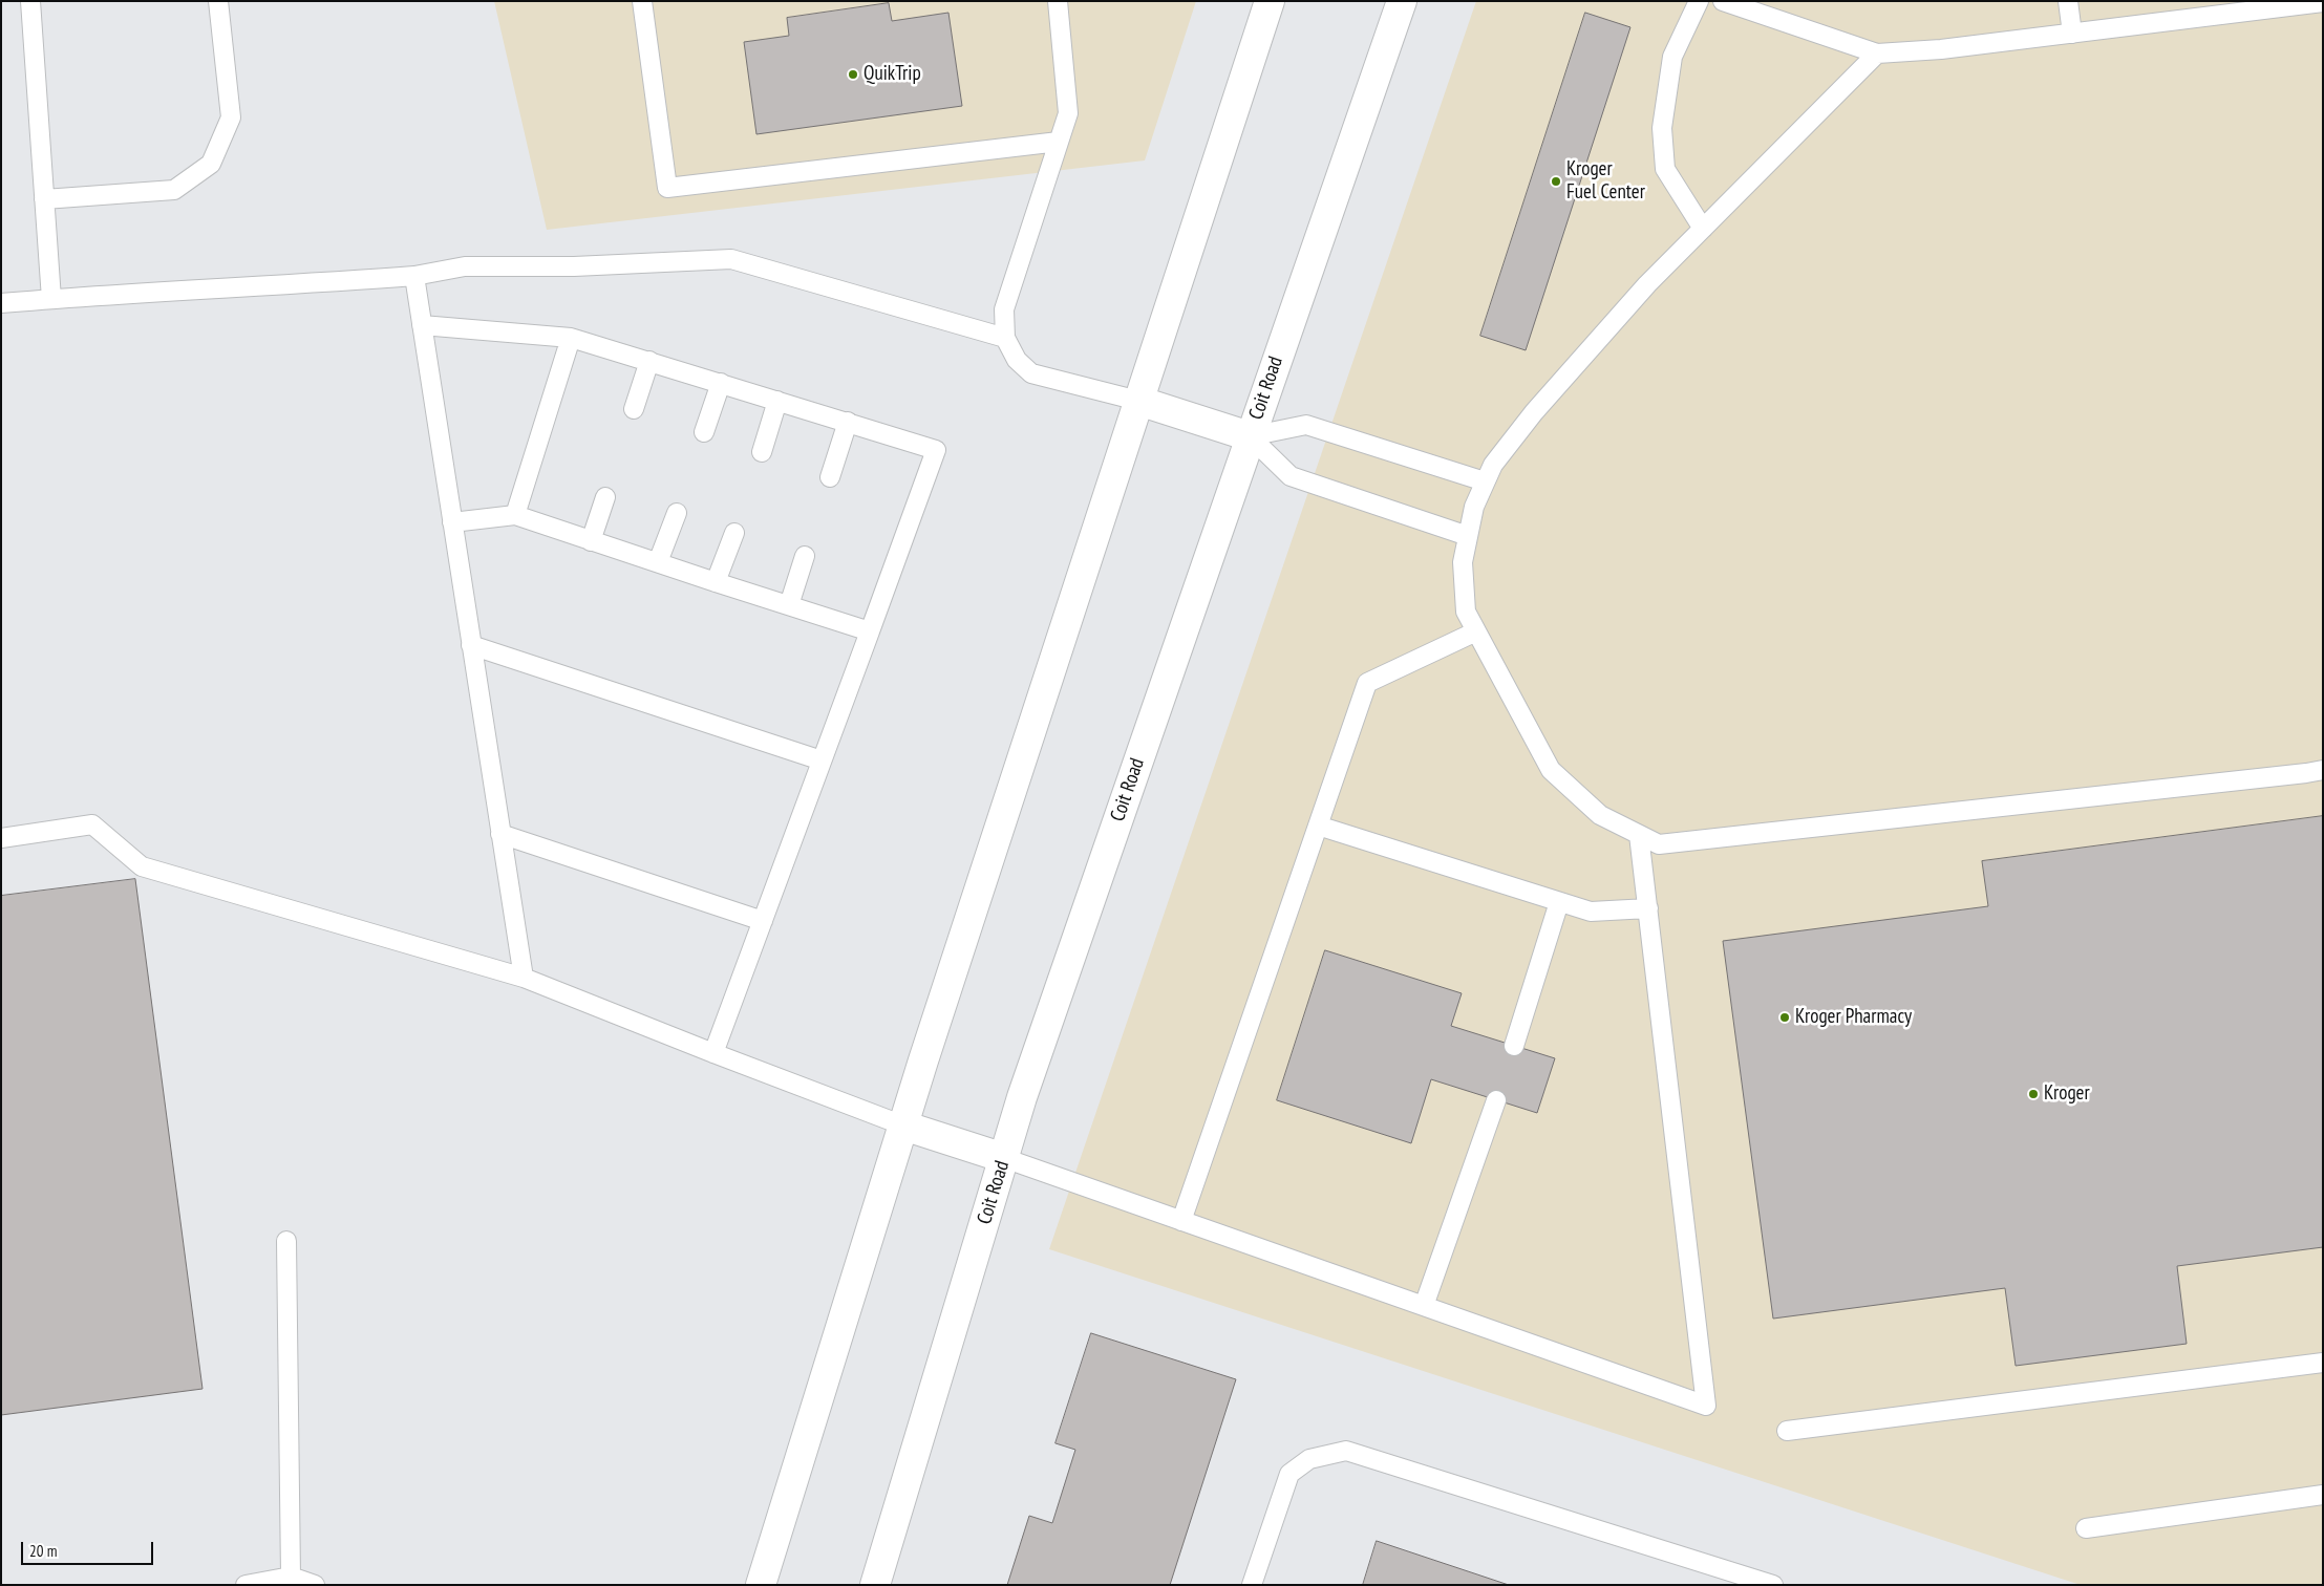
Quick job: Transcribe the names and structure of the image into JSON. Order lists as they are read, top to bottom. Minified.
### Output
{"streets":{"main road":["Coit Road"]},"places":["QuikTrip","Kroger Fuel Center","Kroger Pharmacy","Kroger"],"scale_bar":"20 m"}
